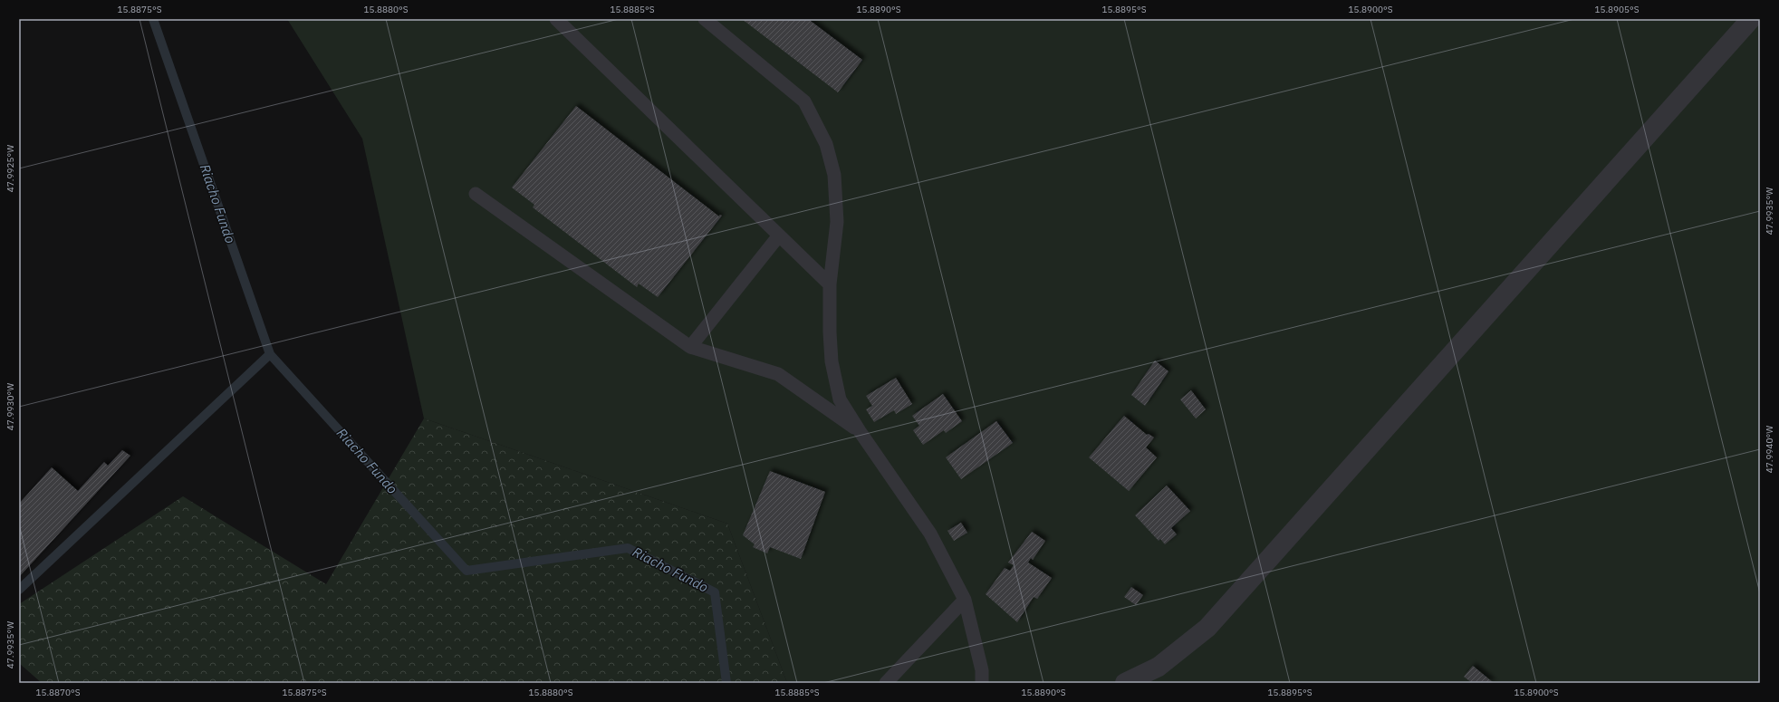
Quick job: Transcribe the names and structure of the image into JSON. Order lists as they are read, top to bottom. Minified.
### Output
{"water":["Riacho Fundo"],"coordinates":["15.8875°S","15.8880°S","15.8885°S","15.8890°S","15.8895°S","15.8900°S","15.8905°S","47.9925°W","47.9935°W","47.9930°W","47.9940°W","15.8870°S"]}
